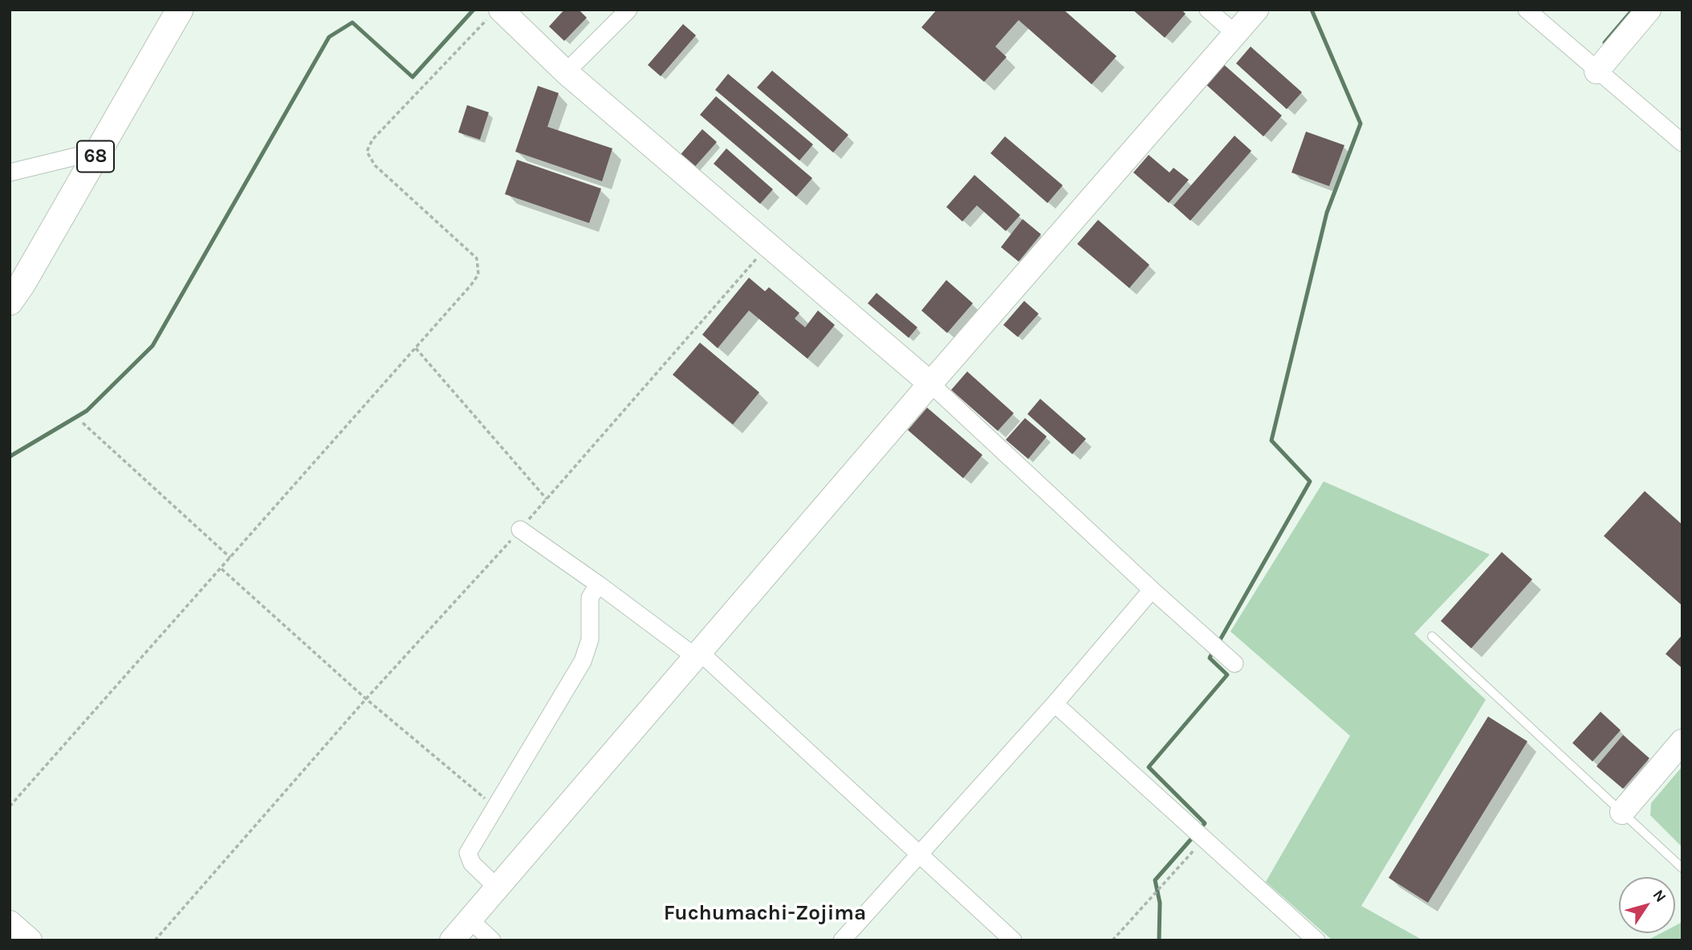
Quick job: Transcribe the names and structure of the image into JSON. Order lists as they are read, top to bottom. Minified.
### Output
{"streets":{"main road":["68"]},"districts":["Fuchumachi-Zojima"],"north":"top right"}
